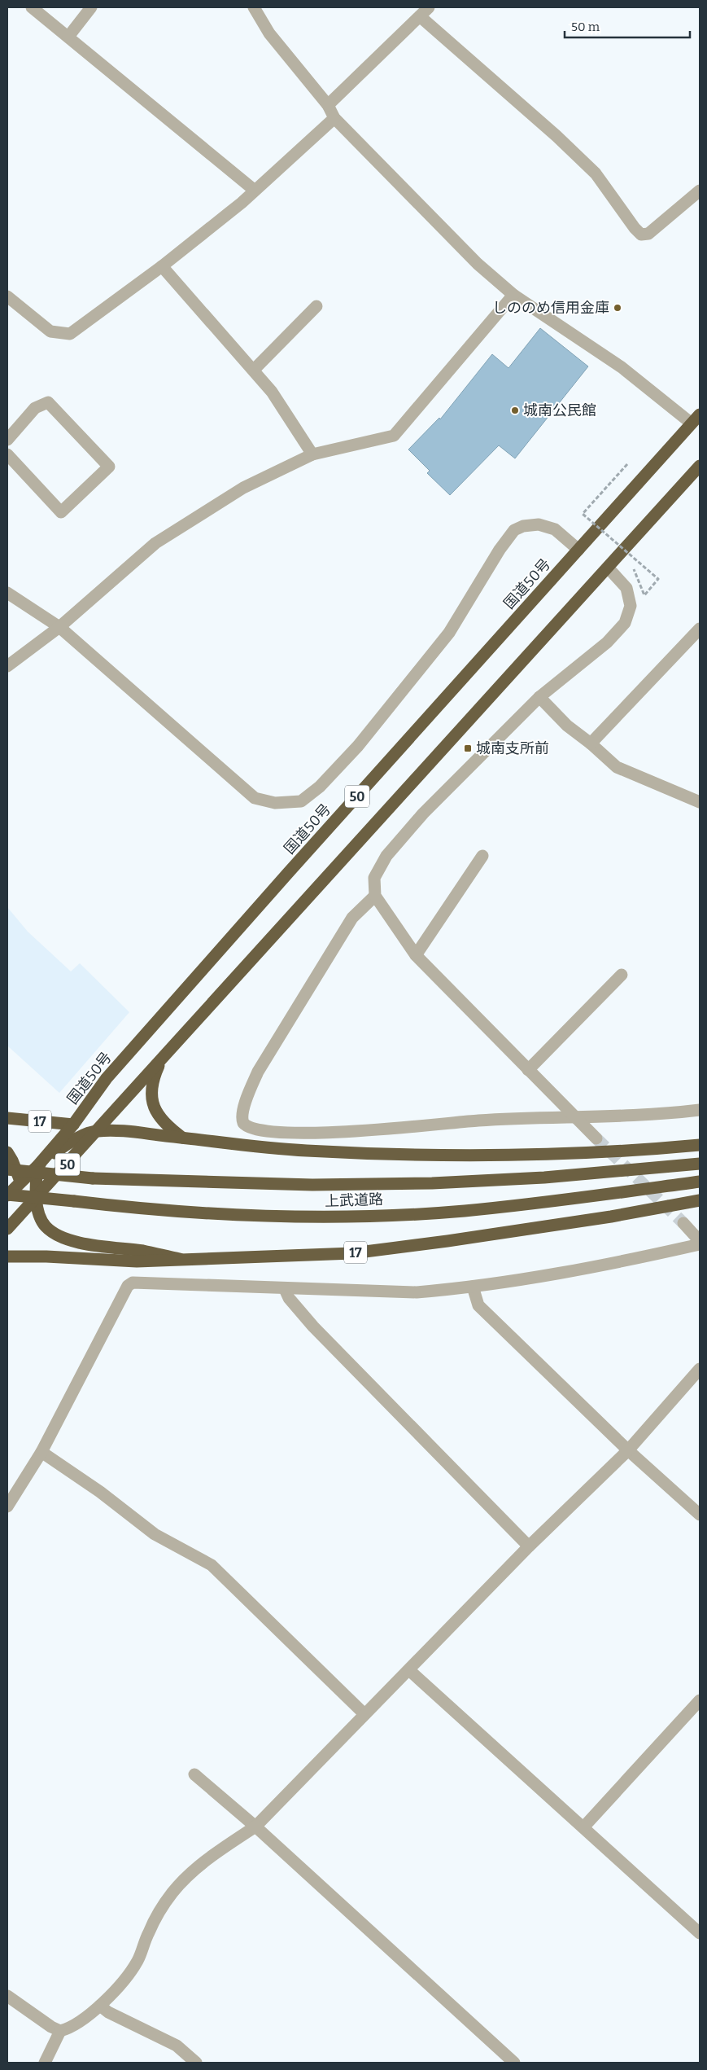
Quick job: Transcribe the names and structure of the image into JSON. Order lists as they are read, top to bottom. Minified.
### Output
{"streets":{"highway":["国道50号","50","17","上武道路"]},"crossings":[["国道50号","17"],["国道50号","上武道路"],["50","17"]],"places":{"other":["しののめ信用金庫","城南公民館"],"transit":["城南支所前"]},"scale_bar":"50 m"}
